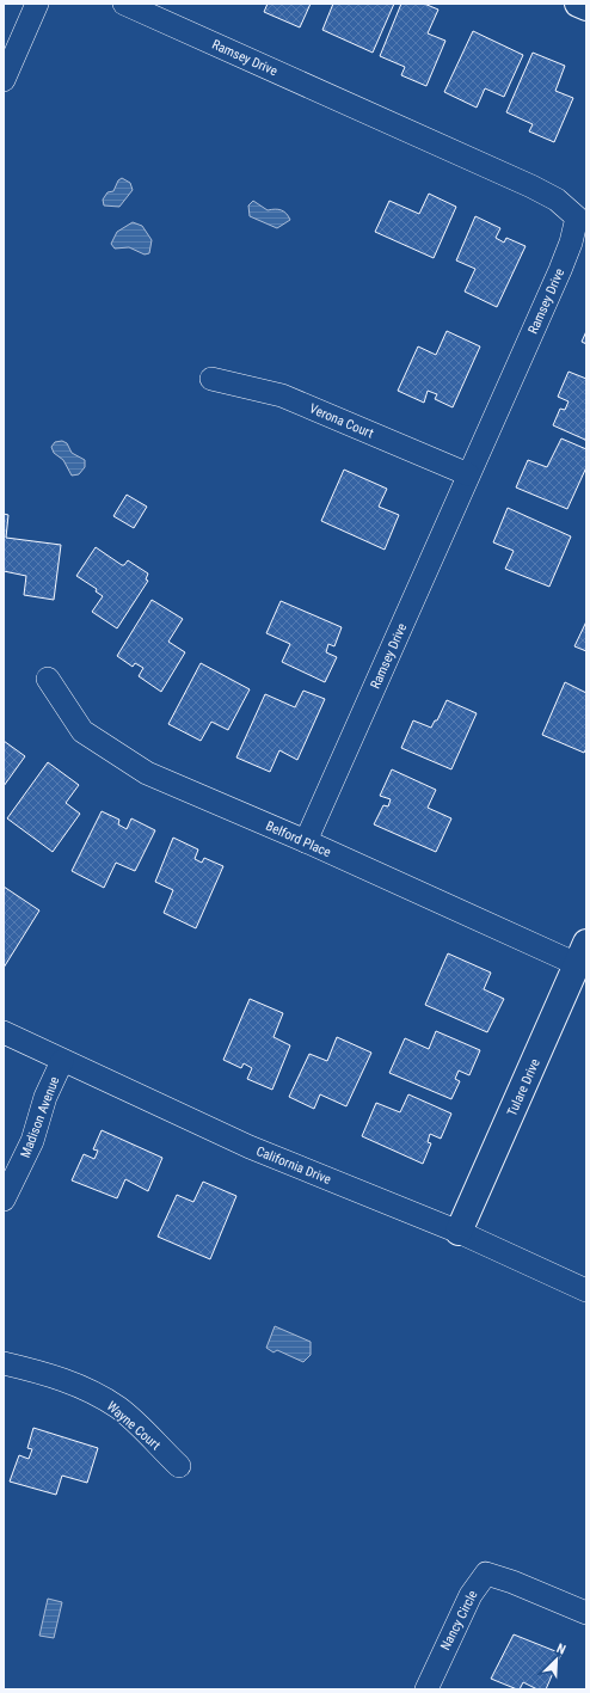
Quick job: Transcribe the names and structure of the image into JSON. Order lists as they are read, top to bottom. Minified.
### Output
{"streets":{"street":["Ramsey Drive","Verona Court","Belford Place","Tulare Drive","Madison Avenue","California Drive","Wayne Court","Nancy Circle"]},"crossings":[["Ramsey Drive","Verona Court"],["Ramsey Drive","Belford Place"],["Belford Place","Tulare Drive"],["Tulare Drive","California Drive"],["Madison Avenue","California Drive"]],"north":"top right"}
